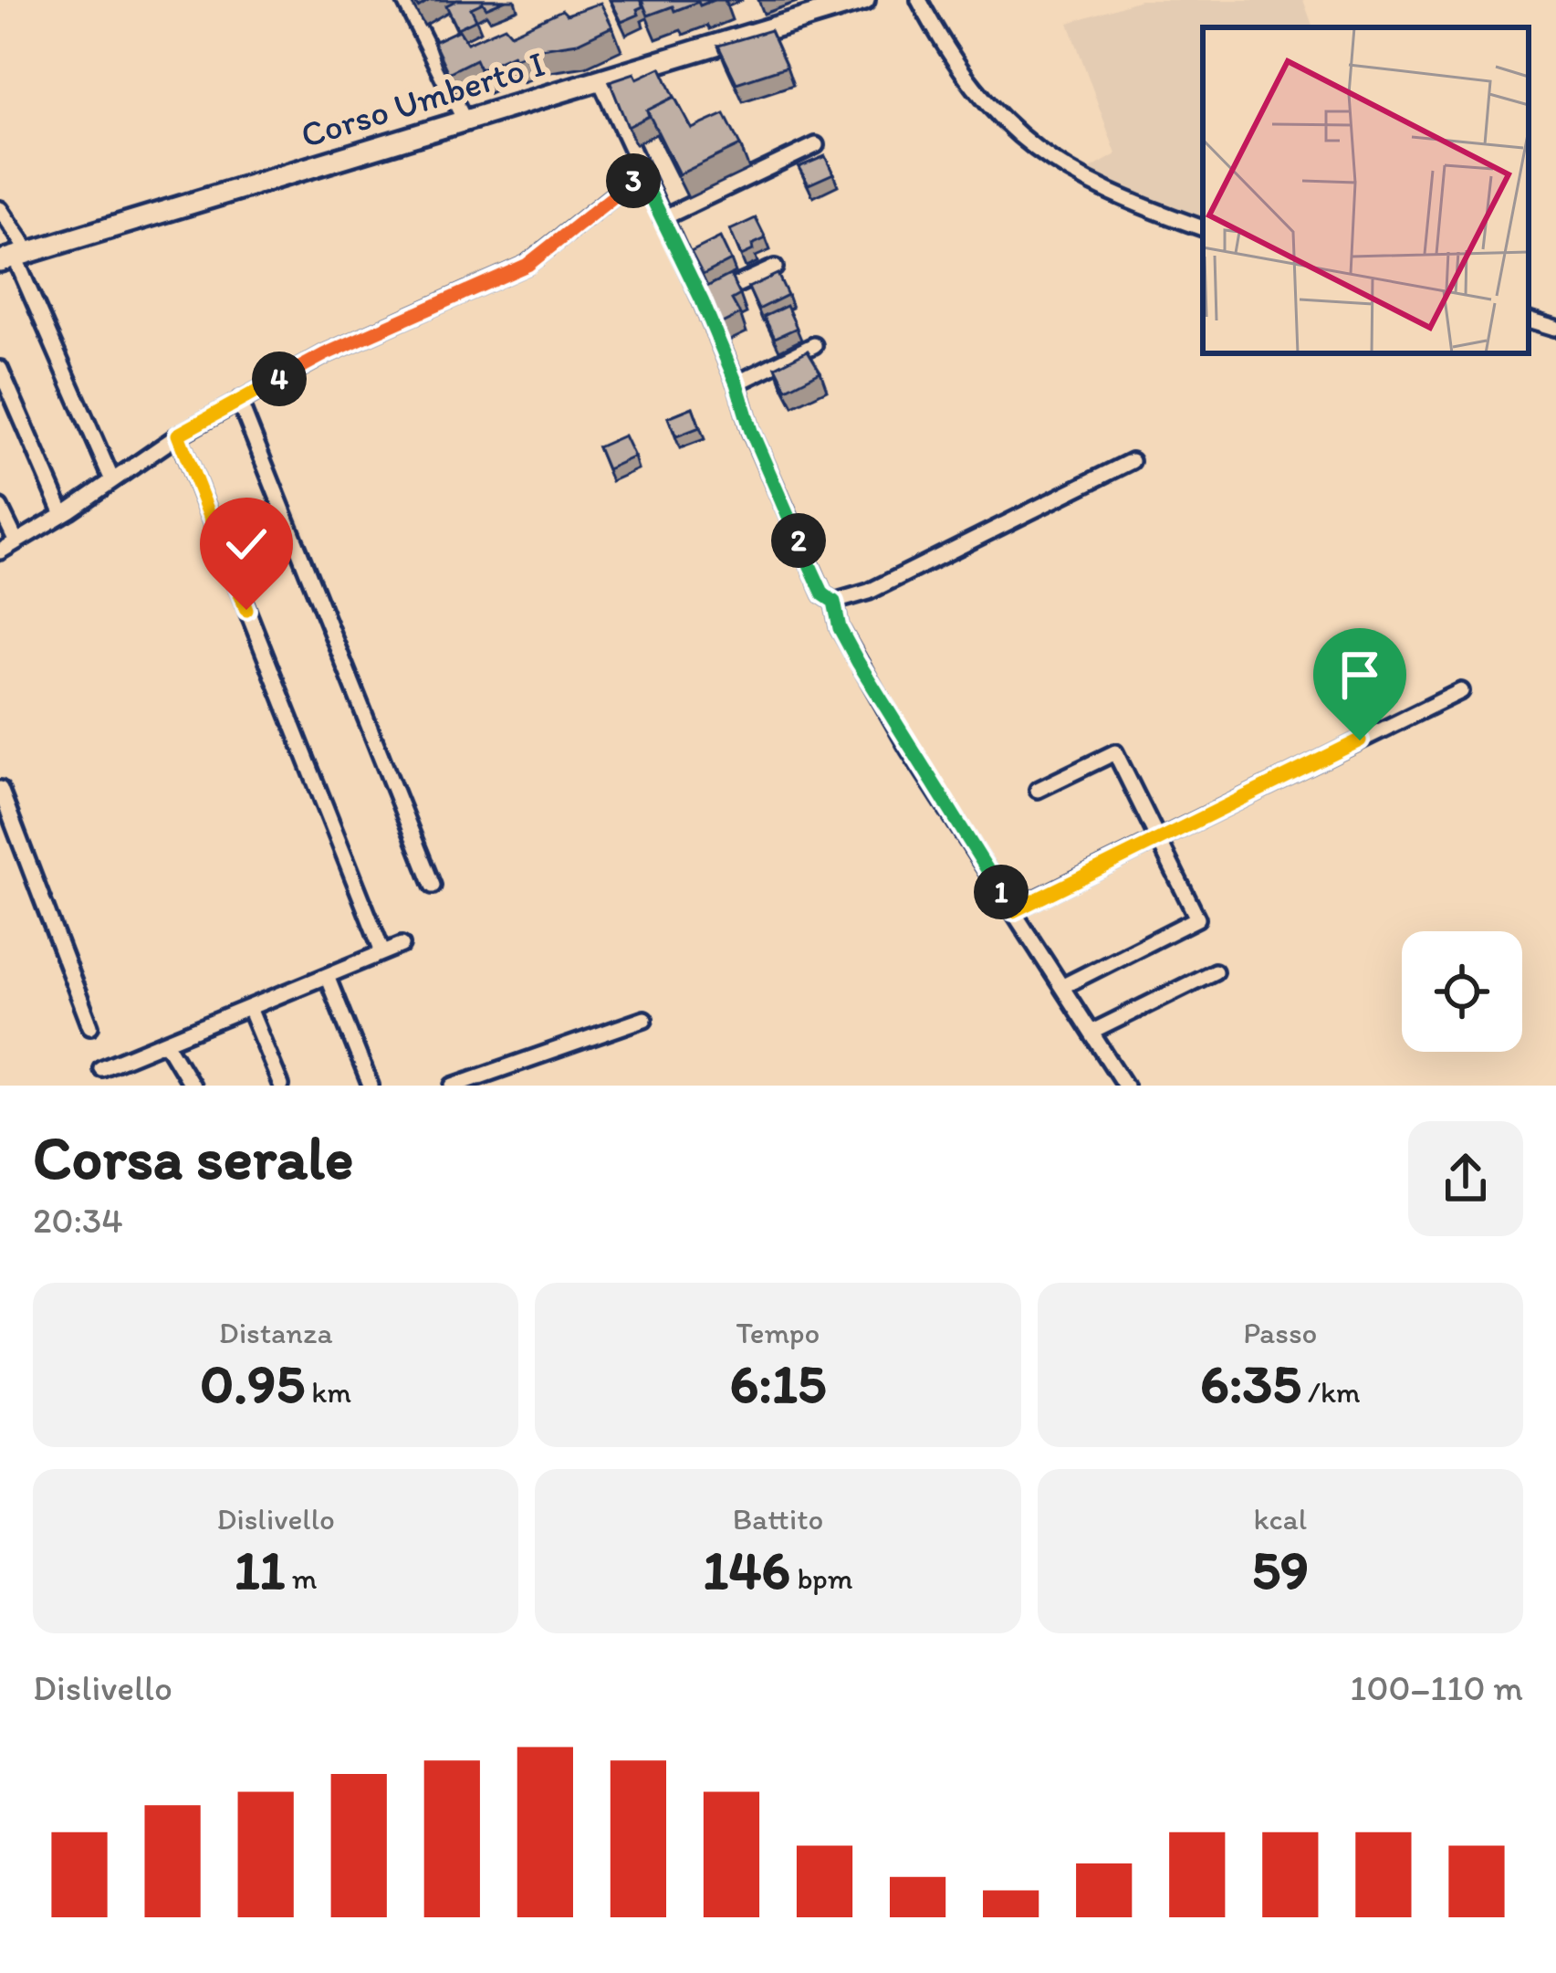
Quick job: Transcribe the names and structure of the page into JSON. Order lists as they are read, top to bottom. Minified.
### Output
{"streets":{"main road":["Corso Umberto I"]},"page":{"pins":["3","4","2","1"],"heading":["Corsa serale","20:34"],"stats":[["Distanza","0.95 km"],["Tempo","6:15"],["Passo","6:35 /km"],["Dislivello","11 m"],["Battito","146 bpm"],["kcal","59"]],"chart":["Dislivello","100–110 m"]}}
